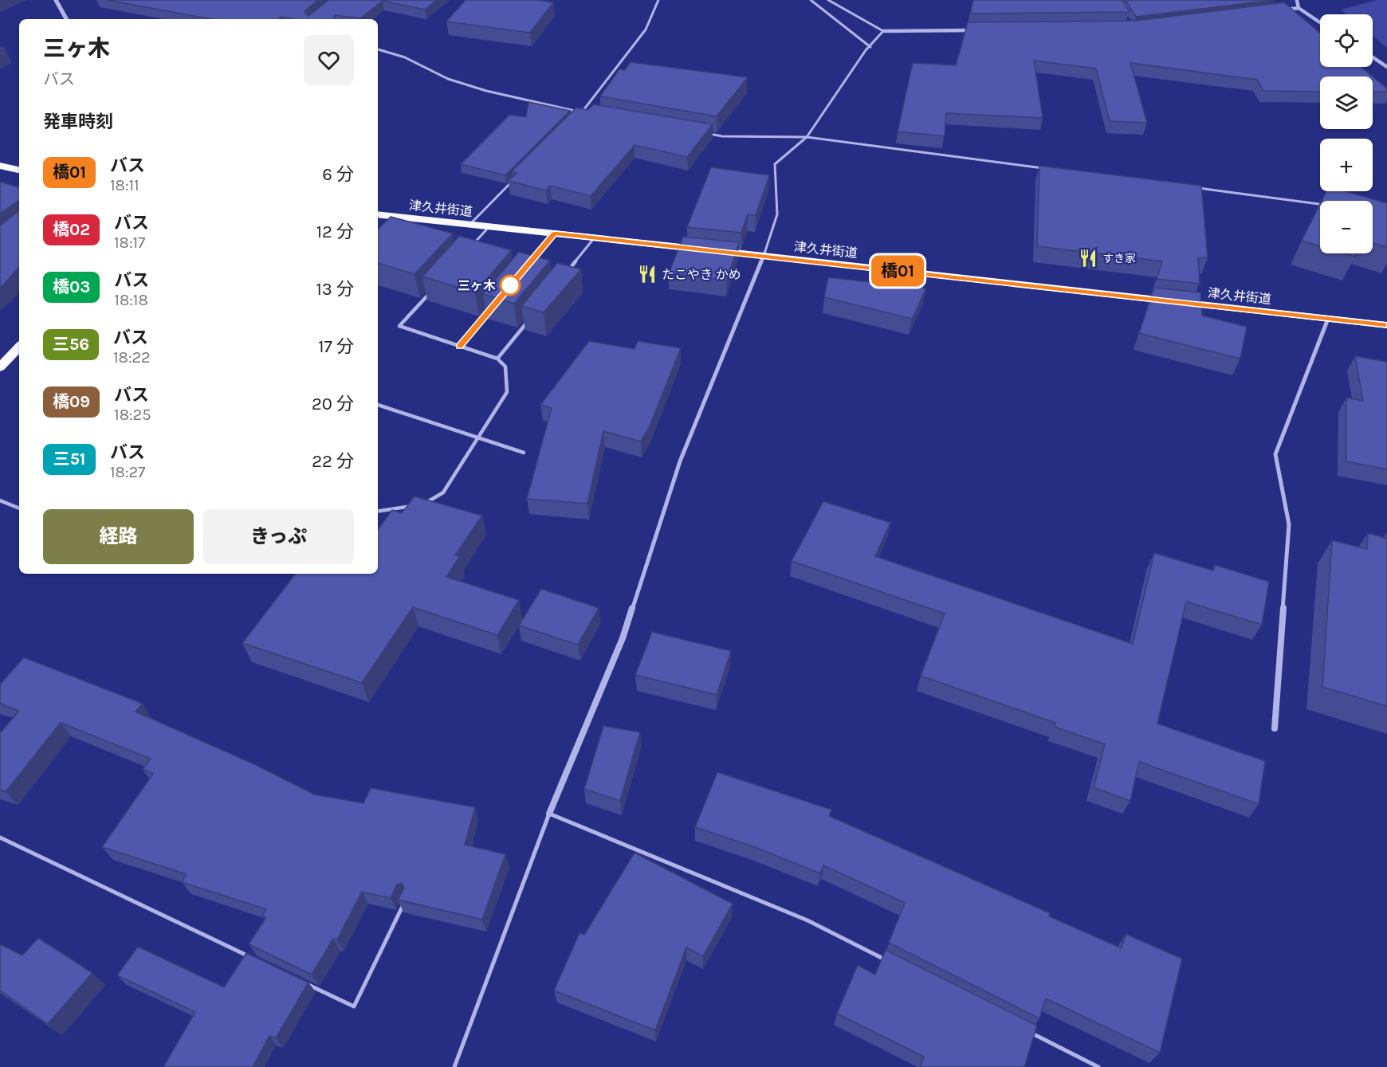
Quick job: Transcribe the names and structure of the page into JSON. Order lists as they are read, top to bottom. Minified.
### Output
{"streets":{"highway":["津久井街道"]},"places":{"restaurant":["すき家","たこやき かめ"],"other":["三ヶ木"]},"lines":["bus line 橋01"],"page":{"on_map":"橋01","map_buttons":["+","−"],"heading":[["三ヶ木","バス"],"発車時刻"],"list":[{"mark":"橋01","name":"バス","note":"18:11","value":"6 分"},{"mark":"橋02","name":"バス","note":"18:17","value":"12 分"},{"mark":"橋03","name":"バス","note":"18:18","value":"13 分"},{"mark":"三56","name":"バス","note":"18:22","value":"17 分"},{"mark":"橋09","name":"バス","note":"18:25","value":"20 分"},{"mark":"三51","name":"バス","note":"18:27","value":"22 分"}],"buttons":["経路","きっぷ"]}}
